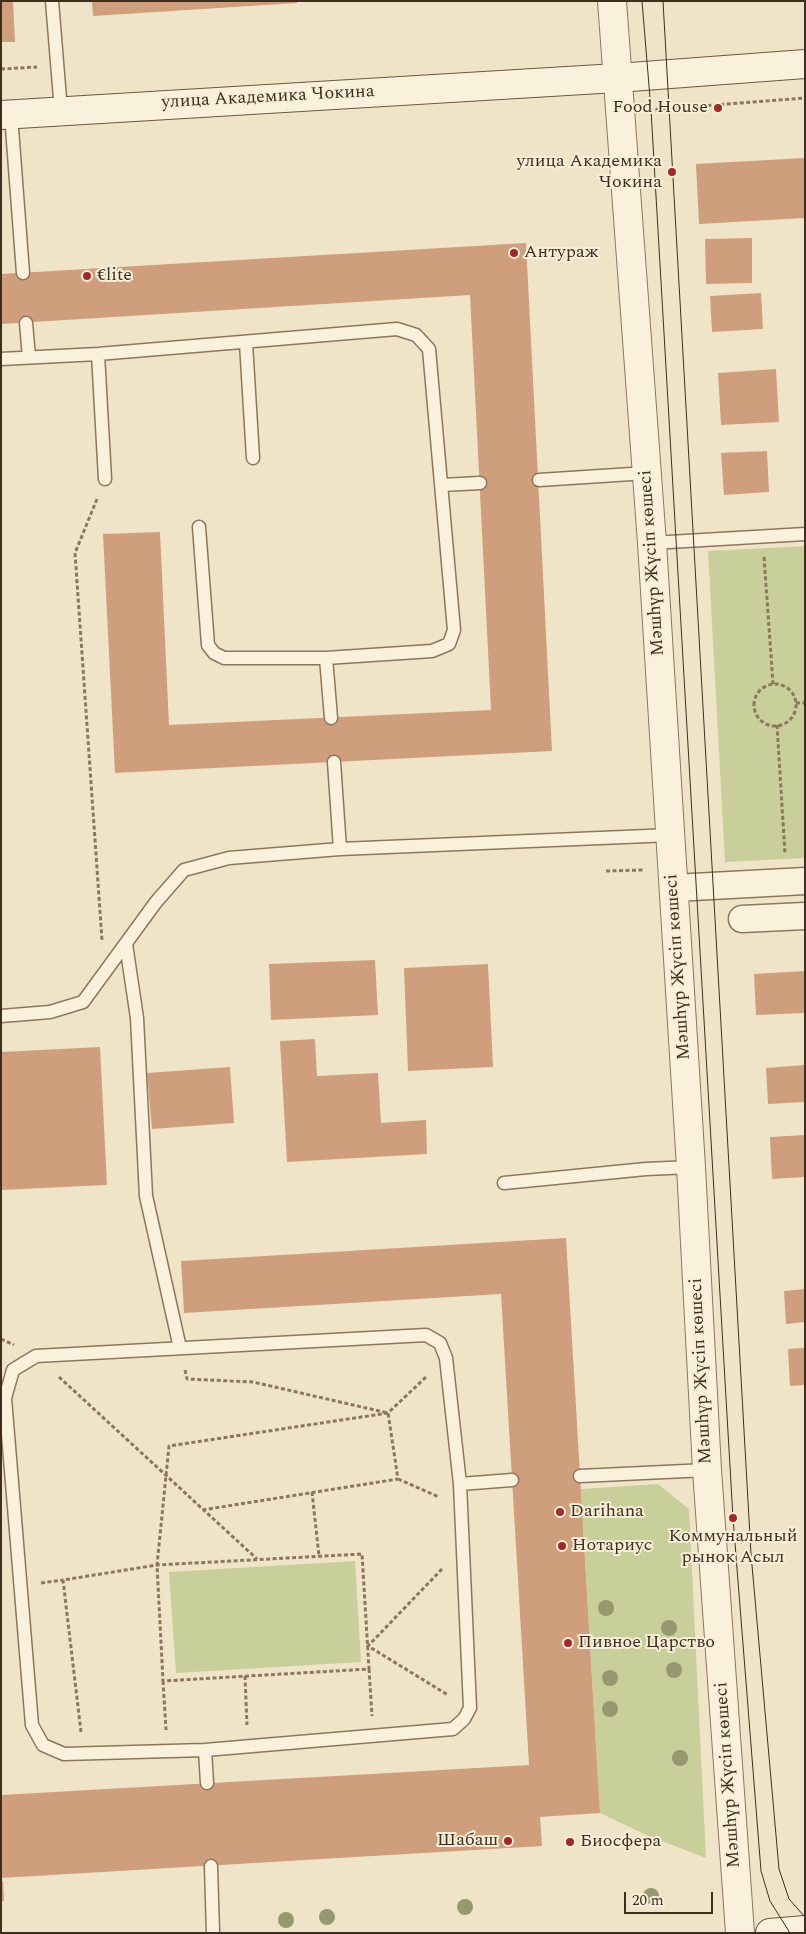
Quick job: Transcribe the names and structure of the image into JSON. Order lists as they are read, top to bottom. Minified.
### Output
{"streets":{"street":["улица Академика Чокина","Мәшһүр Жүсіп көшесі"]},"crossings":[["улица Академика Чокина","Мәшһүр Жүсіп көшесі"]],"places":["Food House","улица Академика Чокина","Антураж","€lite","Darihana","Коммунальный рынок Асыл","Нотариус","Пивное Царство","Шабаш","Биосфера"],"scale_bar":"20 m"}
